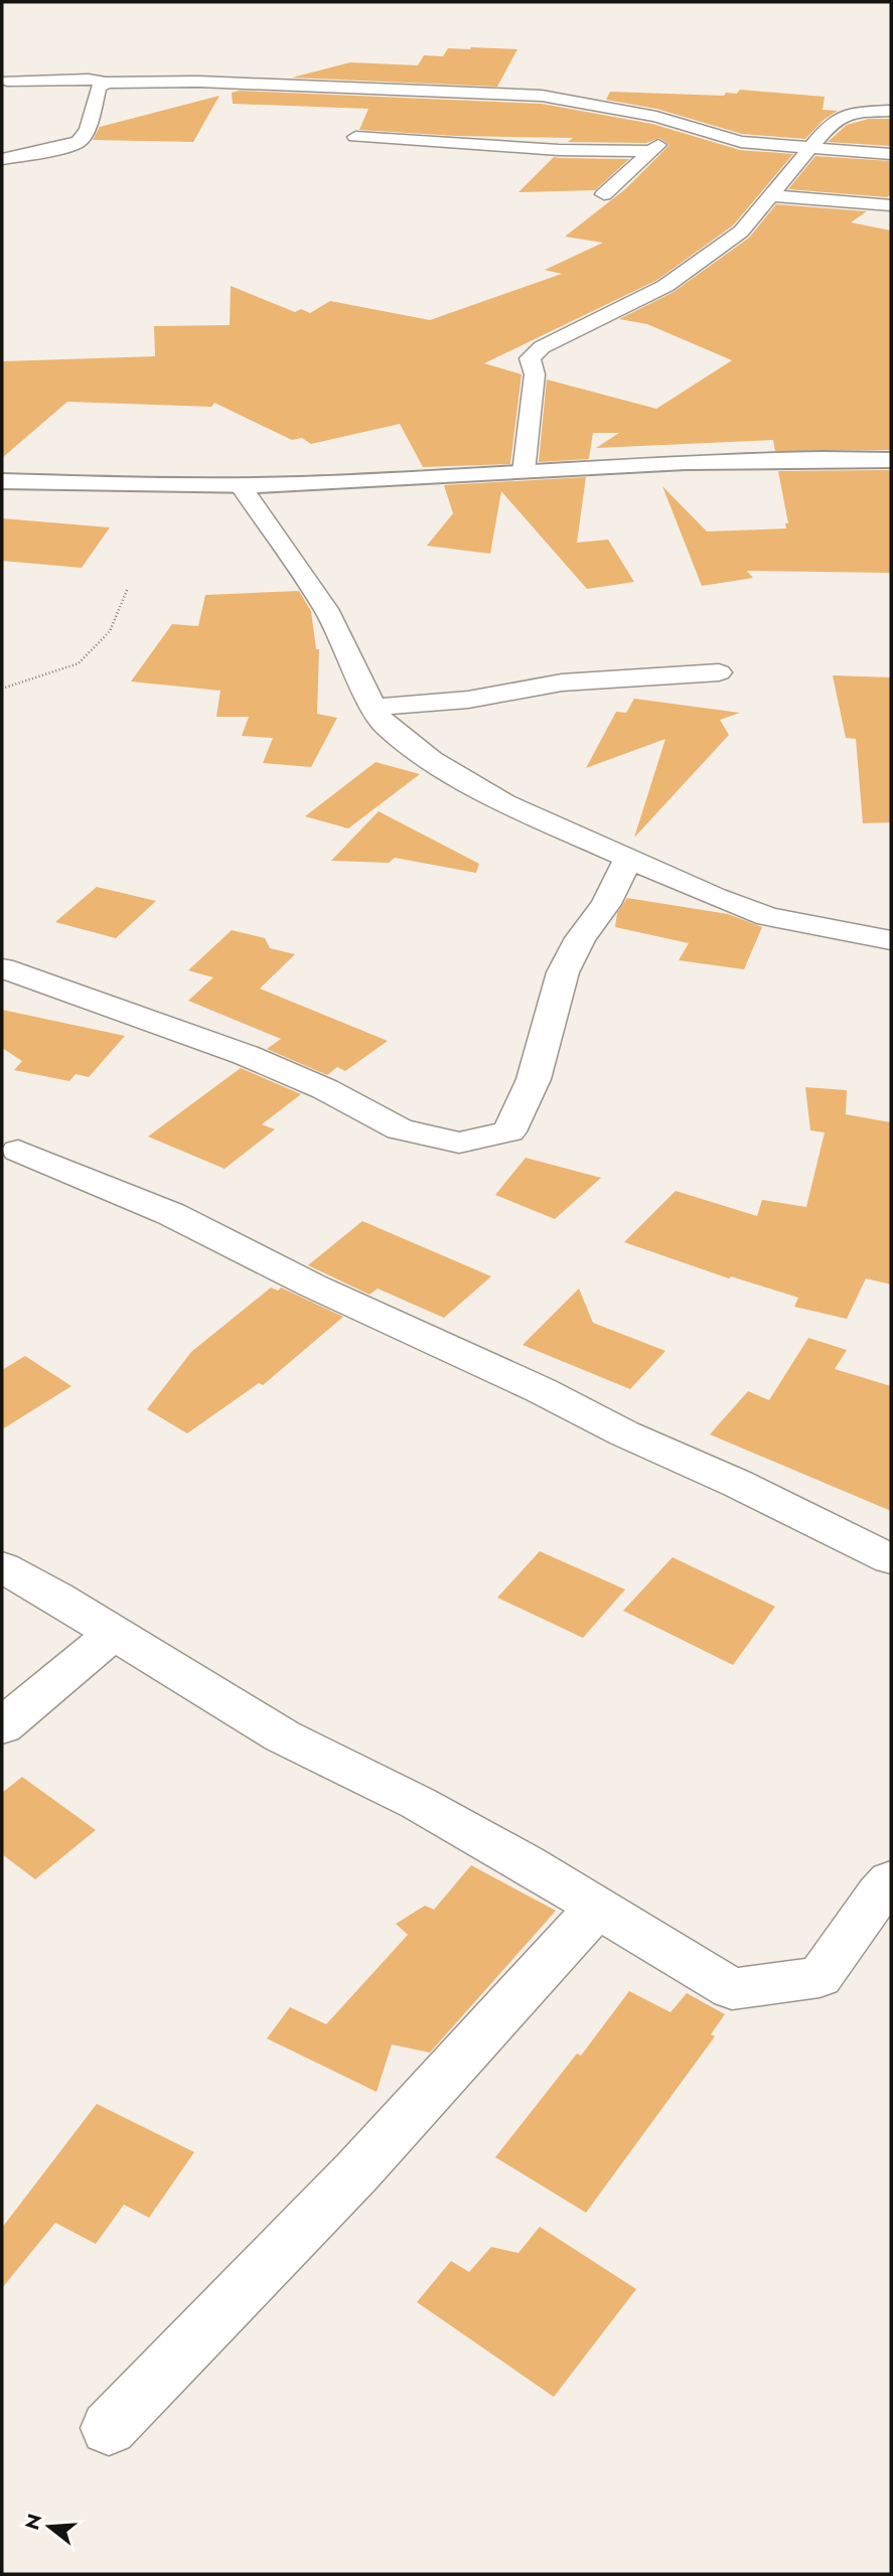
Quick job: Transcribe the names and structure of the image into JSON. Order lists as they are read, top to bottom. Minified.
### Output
{"north":"left"}
